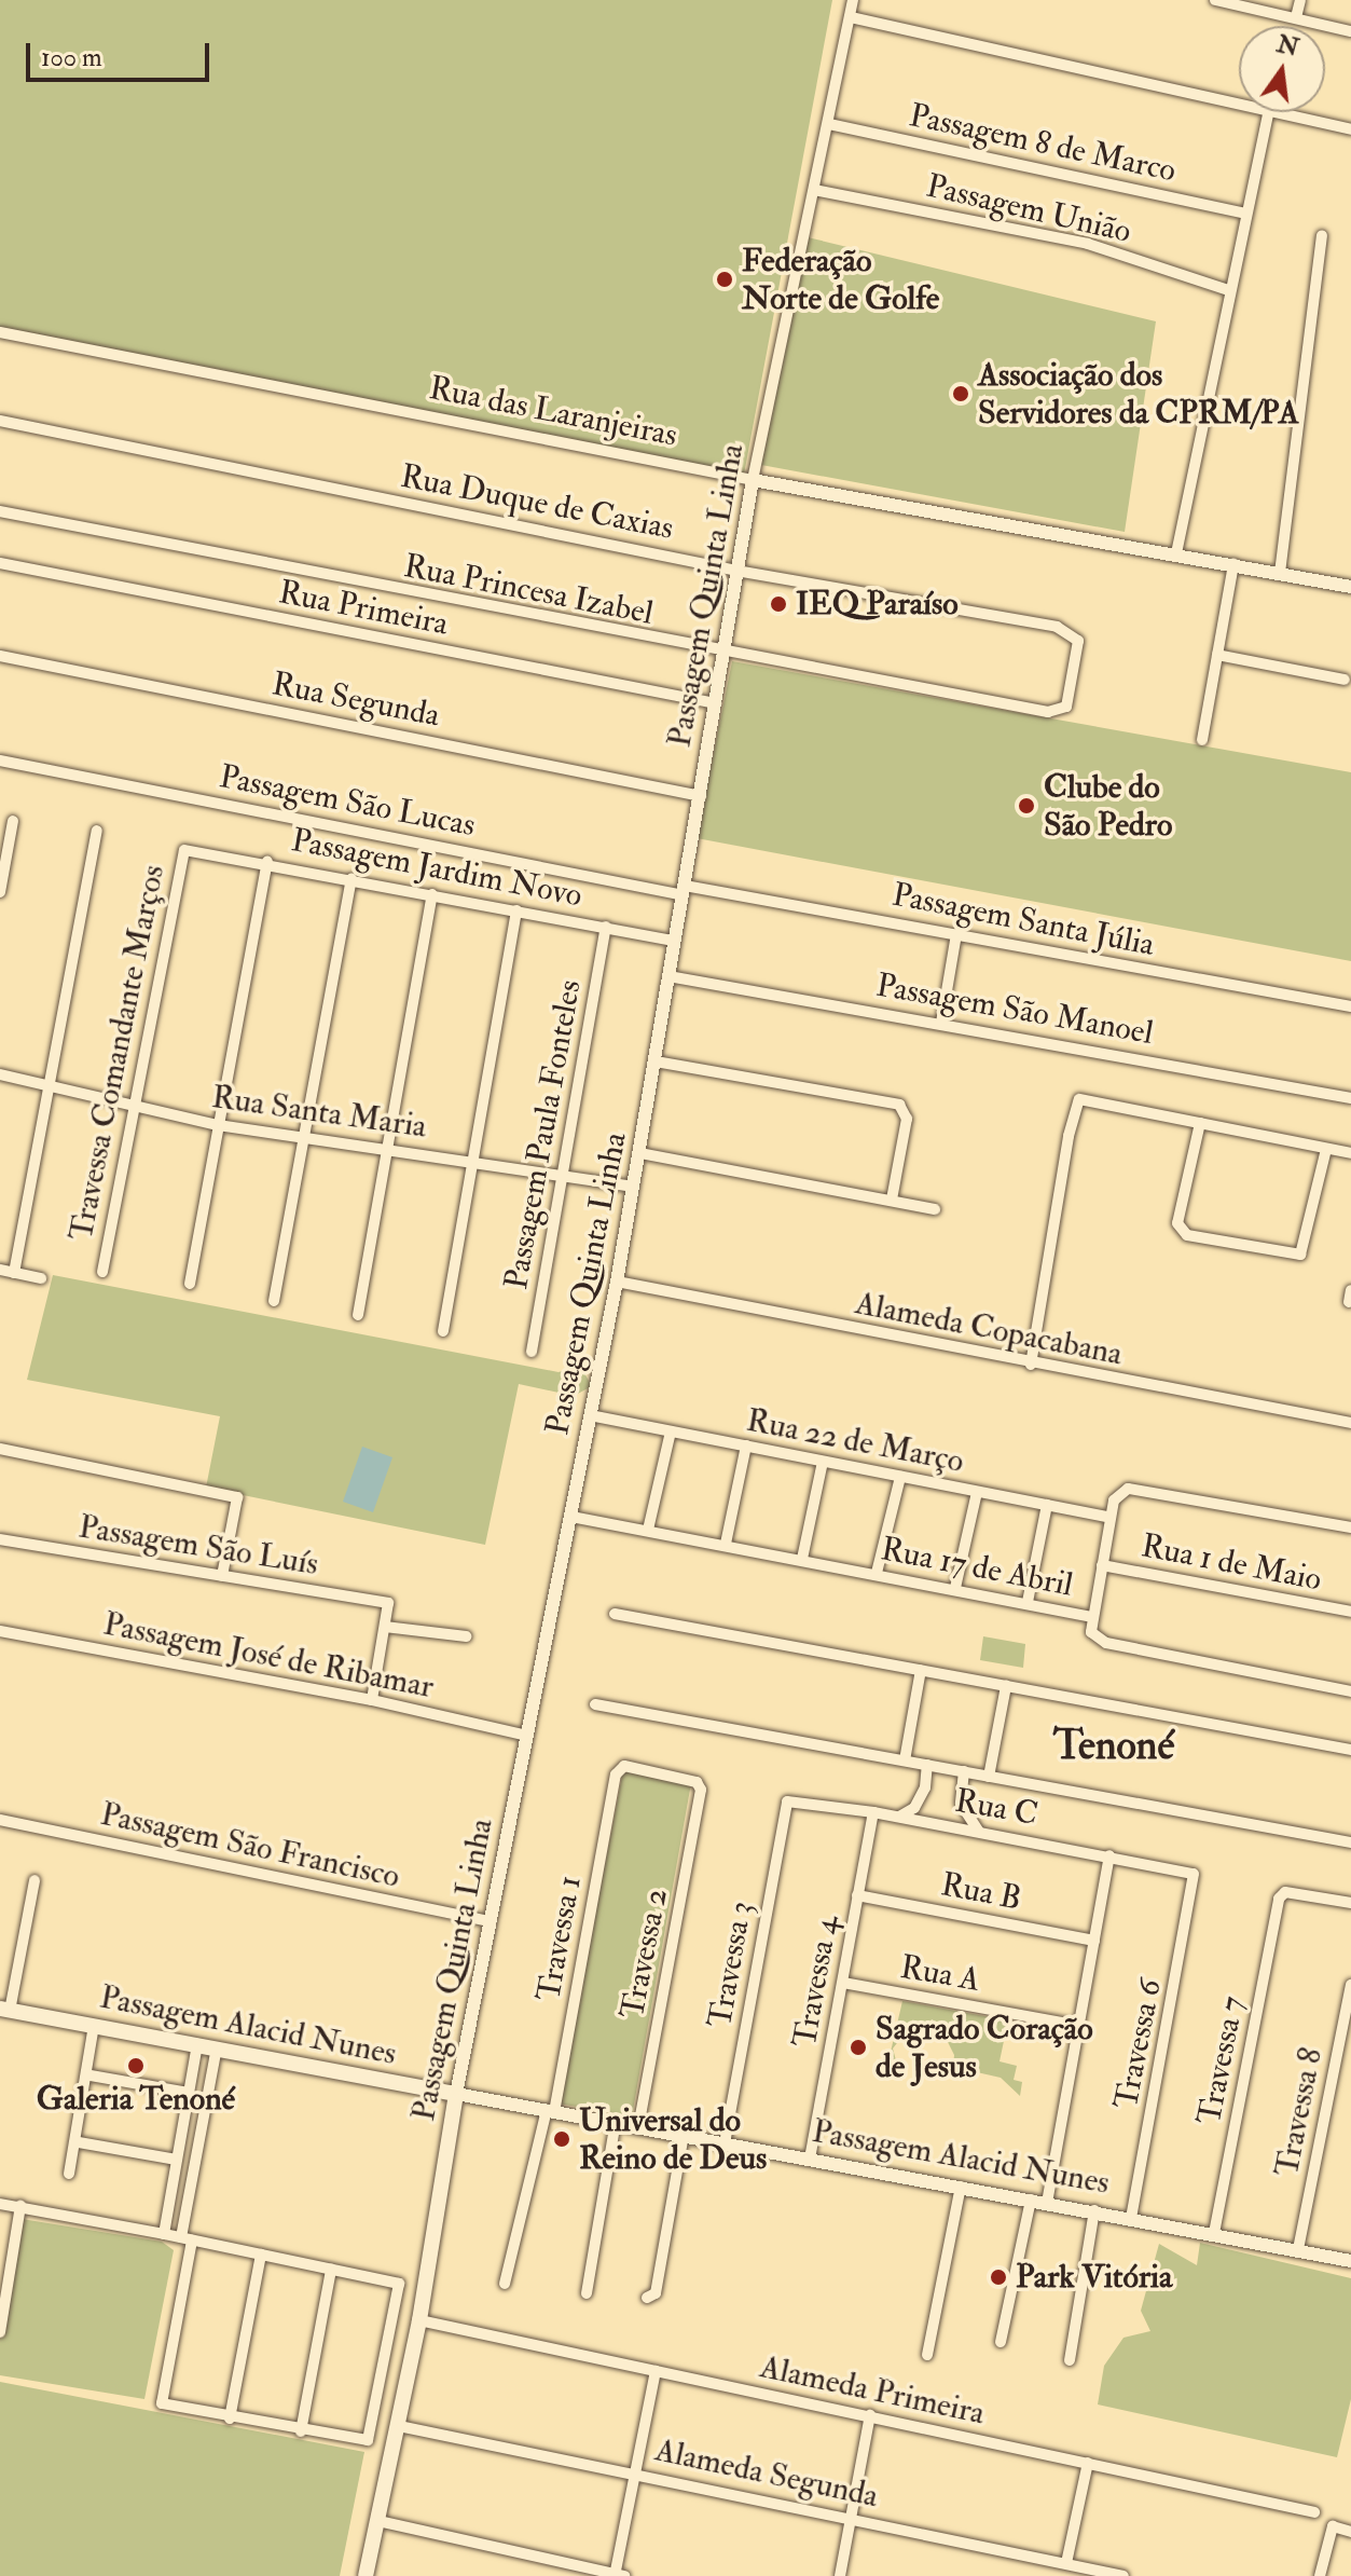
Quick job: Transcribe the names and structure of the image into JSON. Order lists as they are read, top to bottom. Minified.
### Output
{"streets":{"main road":["Passagem Quinta Linha","Passagem Alacid Nunes"],"street":["Passagem 8 de Marco","Passagem União","Rua das Laranjeiras","Rua Duque de Caxias","Rua Princesa Izabel","Rua Primeira","Rua Segunda","Passagem São Lucas","Passagem Jardim Novo","Passagem Santa Júlia","Passagem São Manoel","Travessa Comandante Marços","Rua Santa Maria","Passagem Paula Fonteles","Alameda Copacabana","Rua 22 de Março","Passagem São Luís","Rua 1 de Maio","Rua 17 de Abril","Passagem José de Ribamar","Rua C","Passagem São Francisco","Rua B","Travessa 1","Travessa 2","Travessa 3","Rua A","Travessa 4","Travessa 6","Travessa 7","Travessa 8","Alameda Primeira","Alameda Segunda"]},"crossings":[["Passagem 8 de Marco","Passagem Quinta Linha"],["Passagem União","Passagem Quinta Linha"],["Rua das Laranjeiras","Passagem Quinta Linha"],["Rua Duque de Caxias","Rua Princesa Izabel"],["Rua Duque de Caxias","Passagem Quinta Linha"],["Rua Princesa Izabel","Passagem Quinta Linha"],["Passagem Quinta Linha","Rua Primeira"],["Passagem Quinta Linha","Rua Segunda"],["Passagem Quinta Linha","Passagem São Lucas"],["Passagem Quinta Linha","Passagem Jardim Novo"],["Passagem Quinta Linha","Passagem Santa Júlia"],["Passagem Quinta Linha","Passagem São Manoel"],["Passagem Quinta Linha","Rua Santa Maria"],["Passagem Quinta Linha","Alameda Copacabana"],["Passagem Quinta Linha","Rua 22 de Março"],["Passagem Quinta Linha","Rua 17 de Abril"],["Passagem Quinta Linha","Passagem José de Ribamar"],["Passagem Quinta Linha","Passagem São Francisco"],["Passagem Quinta Linha","Passagem Alacid Nunes"],["Passagem Quinta Linha","Alameda Primeira"],["Passagem Quinta Linha","Alameda Segunda"],["Passagem São Lucas","Passagem Santa Júlia"],["Passagem Jardim Novo","Travessa Comandante Marços"],["Passagem Jardim Novo","Passagem Paula Fonteles"],["Travessa Comandante Marços","Rua Santa Maria"],["Rua Santa Maria","Passagem Paula Fonteles"],["Rua C","Travessa 3"],["Rua C","Travessa 4"],["Rua C","Travessa 6"],["Rua B","Travessa 4"],["Travessa 1","Travessa 2"],["Travessa 1","Passagem Alacid Nunes"],["Travessa 2","Passagem Alacid Nunes"],["Travessa 3","Passagem Alacid Nunes"],["Rua A","Travessa 4"],["Travessa 4","Passagem Alacid Nunes"],["Passagem Alacid Nunes","Travessa 6"],["Passagem Alacid Nunes","Travessa 7"],["Passagem Alacid Nunes","Travessa 8"]],"districts":["Tenoné"],"places":["Federação Norte de Golfe","Associação dos Servidores da CPRM/PA","IEQ Paraíso","Clube do São Pedro","Sagrado Coração de Jesus","Galeria Tenoné","Universal do Reino de Deus","Park Vitória"],"scale_bar":"100 m","north":"top"}
